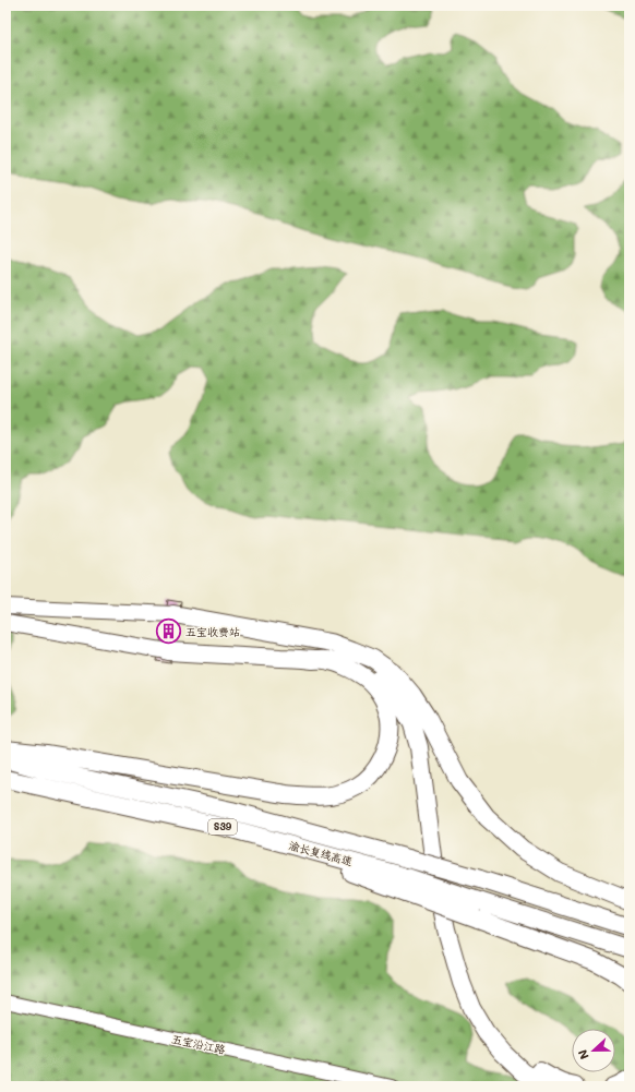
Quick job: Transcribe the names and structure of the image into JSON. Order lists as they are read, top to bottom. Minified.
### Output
{"streets":{"highway":["S39","渝长复线高速"],"main road":["五宝沿江路"]},"places":{"building":["五宝收费站"]},"north":"left"}
